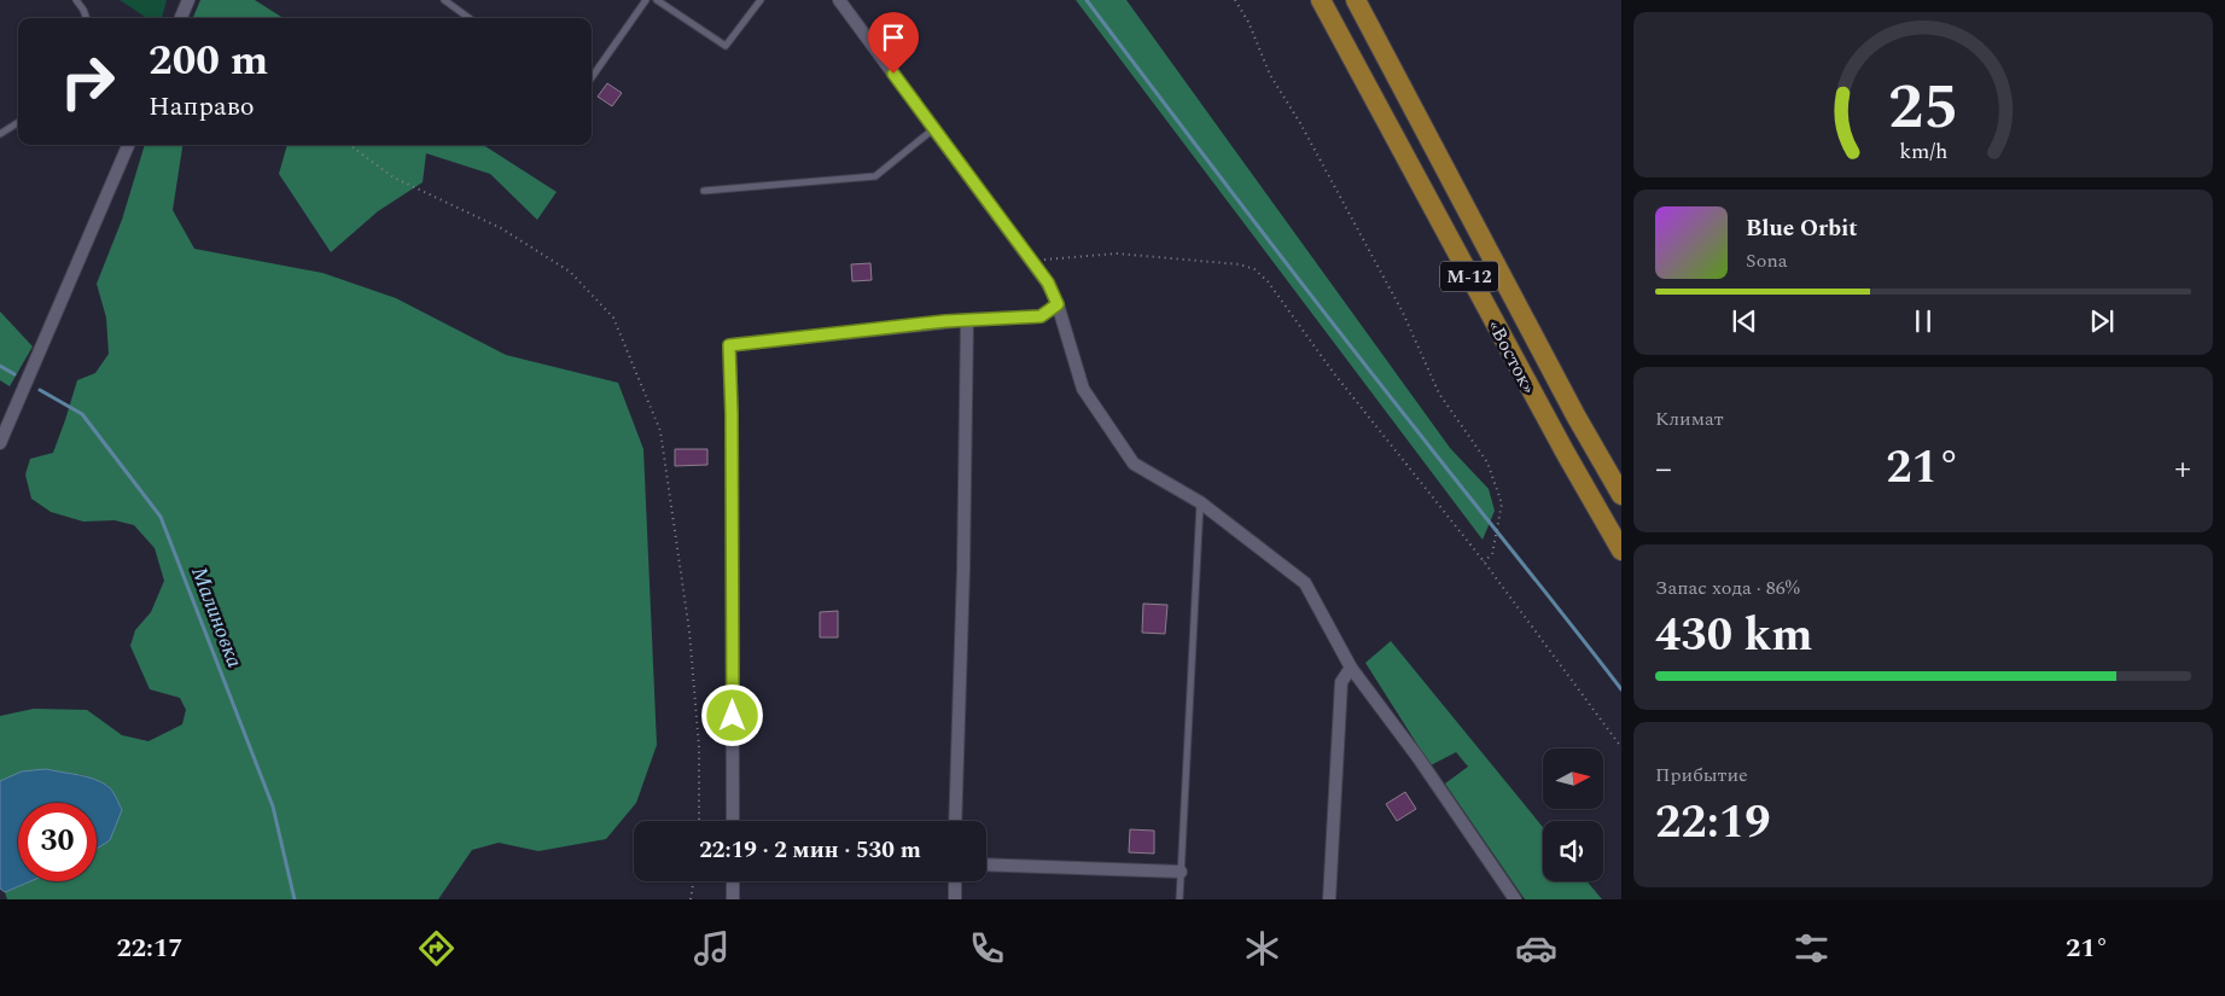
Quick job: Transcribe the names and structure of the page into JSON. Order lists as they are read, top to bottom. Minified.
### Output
{"streets":{"highway":["М-12","«Восток»"]},"water":["Малиновка"],"north":"right","page":{"turn":["200 m","Направо"],"song":["Blue Orbit","Sona"],"tile":["Климат",["Запас хода · 86%","430 km"],["Прибытие","22:19"]],"heat":["−","21°","+"],"limit":"30","trip":"22:19 · 2 мин · 530 m","tabs":["22:17","21°"],"gauge":["25","km/h"]}}
